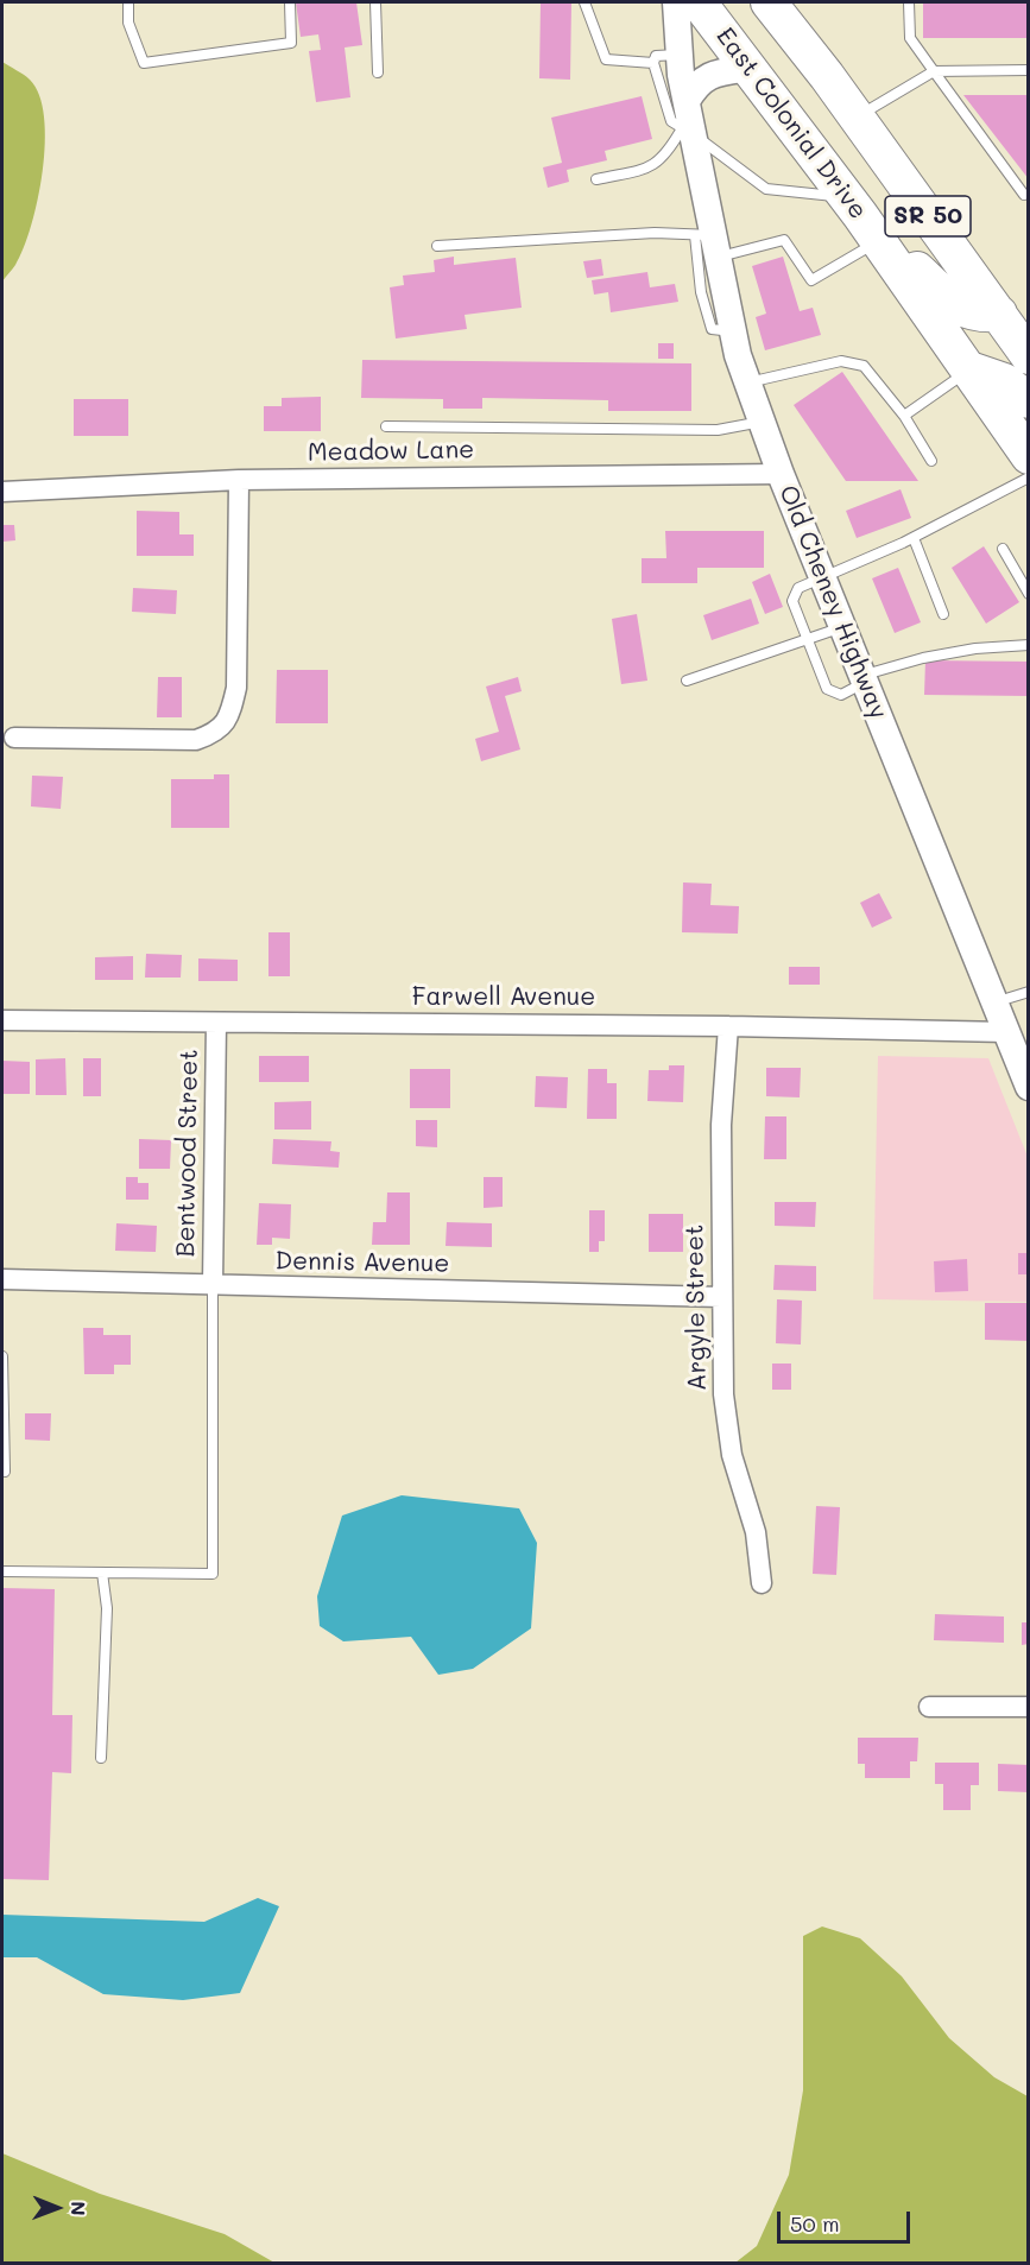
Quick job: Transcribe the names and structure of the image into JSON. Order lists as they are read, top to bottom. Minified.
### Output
{"streets":{"highway":["East Colonial Drive","SR 50"],"street":["Meadow Lane","Old Cheney Highway","Farwell Avenue","Bentwood Street","Dennis Avenue","Argyle Street"]},"crossings":[["Meadow Lane","Old Cheney Highway"],["Old Cheney Highway","Farwell Avenue"],["Farwell Avenue","Bentwood Street"],["Farwell Avenue","Argyle Street"],["Bentwood Street","Dennis Avenue"],["Dennis Avenue","Argyle Street"]],"scale_bar":"50 m","north":"right"}
